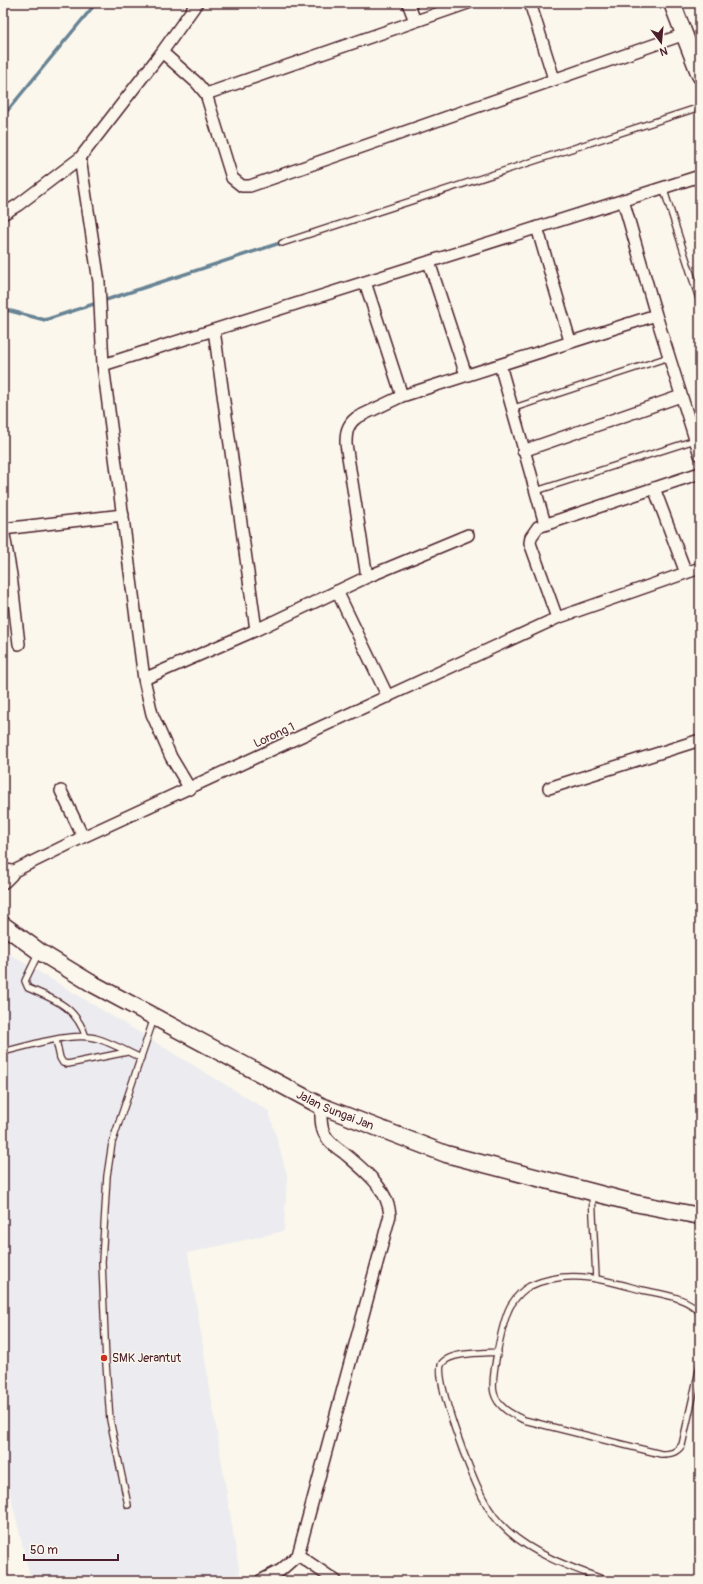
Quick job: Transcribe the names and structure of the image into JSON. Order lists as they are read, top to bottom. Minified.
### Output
{"streets":{"main road":["Jalan Sungai Jan"],"street":["Lorong 1"]},"places":["SMK Jerantut"],"scale_bar":"50 m","north":"bottom"}
